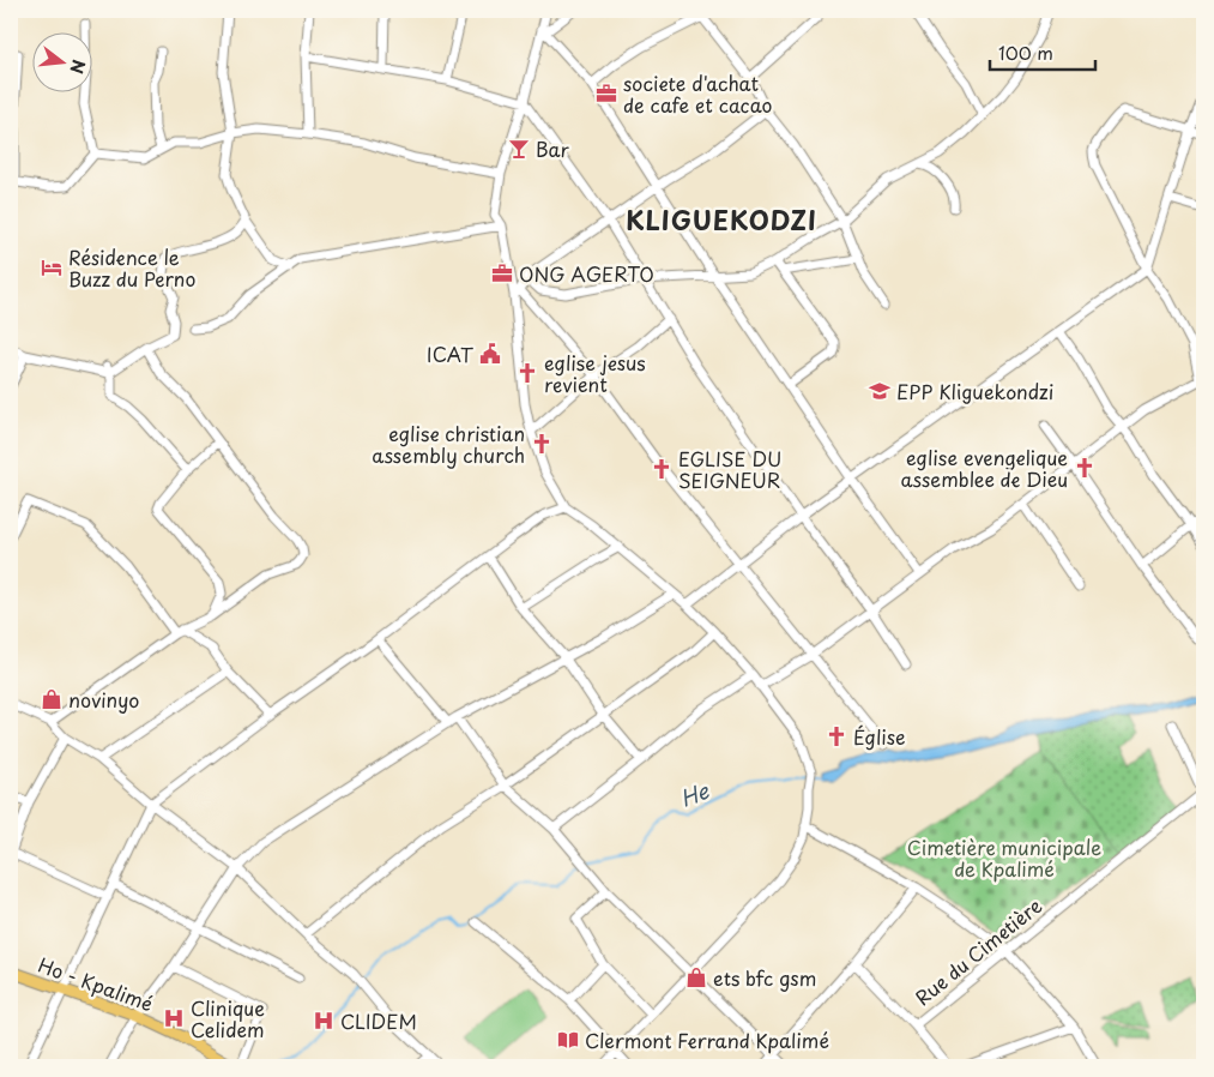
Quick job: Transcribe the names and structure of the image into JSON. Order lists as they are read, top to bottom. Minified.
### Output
{"streets":{"main road":["Ho - Kpalimé"],"street":["Rue du Cimetière"]},"districts":["KLIGUEKODZI"],"water":["He"],"parks":["Cimetière municipale de Kpalimé"],"places":{"office":["societe d'achat de cafe et cacao","ONG AGERTO"],"bar":["Bar"],"hotel":["Résidence le Buzz du Perno"],"public building":["ICAT"],"church":["eglise jesus revient","eglise christian assembly church","eglise evengelique assemblee de Dieu","EGLISE DU SEIGNEUR","Église"],"school or university":["EPP Kliguekondzi"],"shop":["novinyo","ets bfc gsm"],"hospital":["Clinique Celidem","CLIDEM"],"library":["Clermont Ferrand Kpalimé"]},"scale_bar":"100 m","north":"right"}
